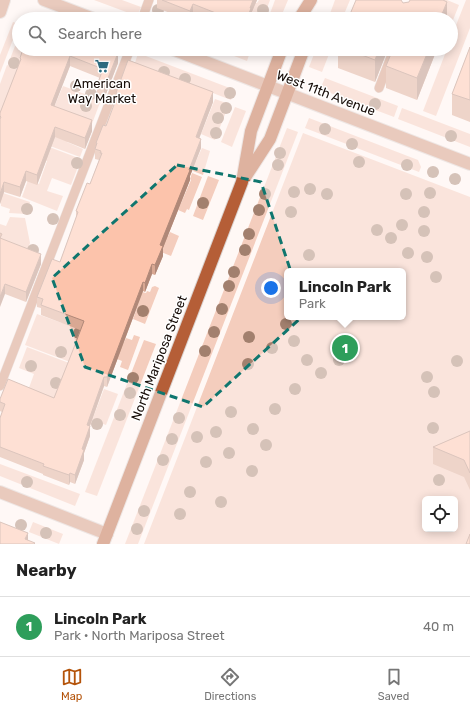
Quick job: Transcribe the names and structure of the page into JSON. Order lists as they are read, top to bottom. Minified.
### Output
{"streets":{"street":["West 11th Avenue","North Mariposa Street"]},"crossings":[["West 11th Avenue","North Mariposa Street"]],"places":{"supermarket":["American Way Market"]},"page":{"search":"Search here","popup":["Lincoln Park","Park"],"pins":"1","heading":"Nearby","list":[{"mark":"1","name":"Lincoln Park","note":"Park · North Mariposa Street","value":"40 m"}],"nav":["Map","Directions","Saved"]}}
